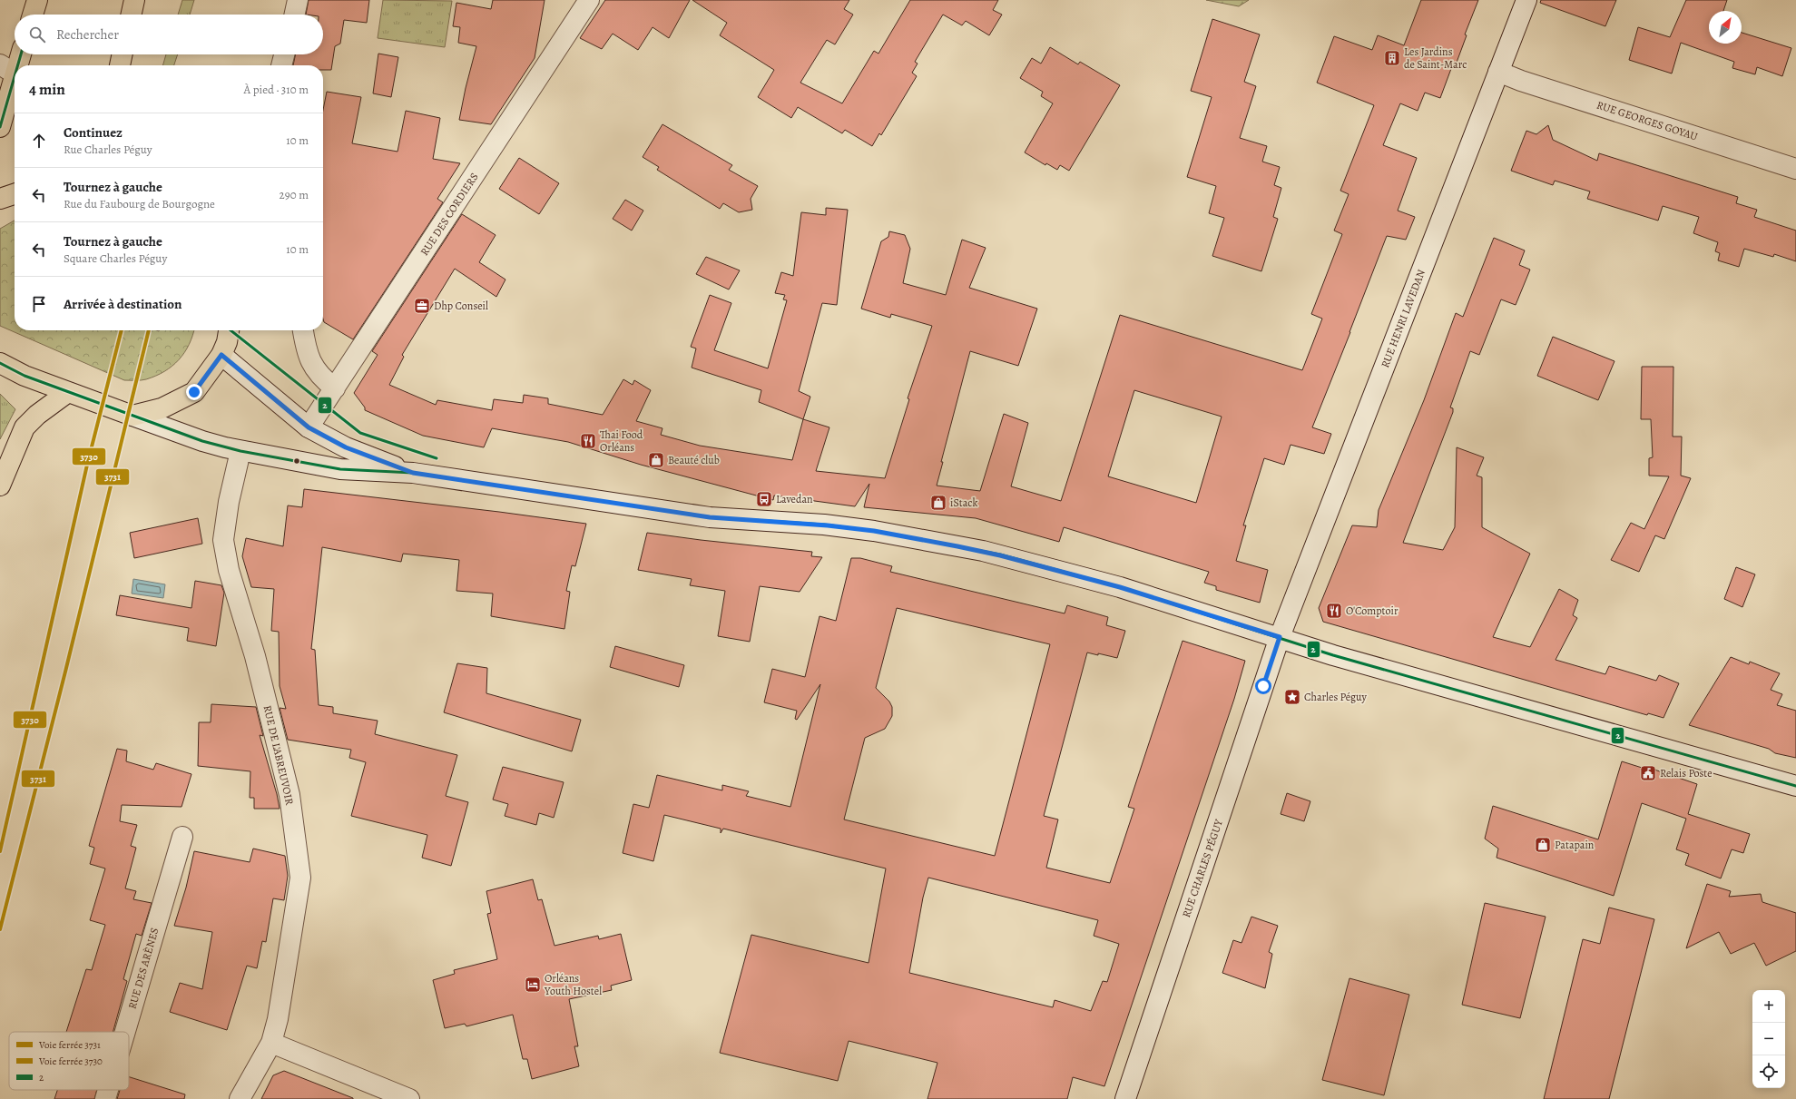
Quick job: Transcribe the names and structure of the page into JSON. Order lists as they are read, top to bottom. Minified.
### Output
{"streets":{"street":["RUE GEORGES GOYAU","RUE DES CORDIERS","RUE HENRI LAVEDAN","RUE DE L'ABREUVOIR","RUE CHARLES PÉGUY","RUE DES ARÈNES"]},"crossings":[["RUE GEORGES GOYAU","RUE HENRI LAVEDAN"],["RUE HENRI LAVEDAN","RUE CHARLES PÉGUY"]],"places":{"building":["Les Jardins de Saint-Marc"],"office":["Dhp Conseil"],"restaurant":["Thai Food Orléans","O'Comptoir"],"shop":["Beauté club","iStack","Patapain"],"bus stop":["Lavedan"],"place":["Charles Péguy"],"public building":["Relais Poste"],"hotel":["Orléans Youth Hostel"]},"lines":["transit line 2","rail line 3731","rail line 3730"],"legend":["Voie ferrée 3731","Voie ferrée 3730","2"],"north":"top right","page":{"search":"Rechercher","heading":["4 min","À pied · 310 m"],"list":[["Continuez","Rue Charles Péguy","10 m"],["Tournez à gauche","Rue du Faubourg de Bourgogne","290 m"],["Tournez à gauche","Square Charles Péguy","10 m"],"Arrivée à destination"],"map_buttons":["+","−"]}}
